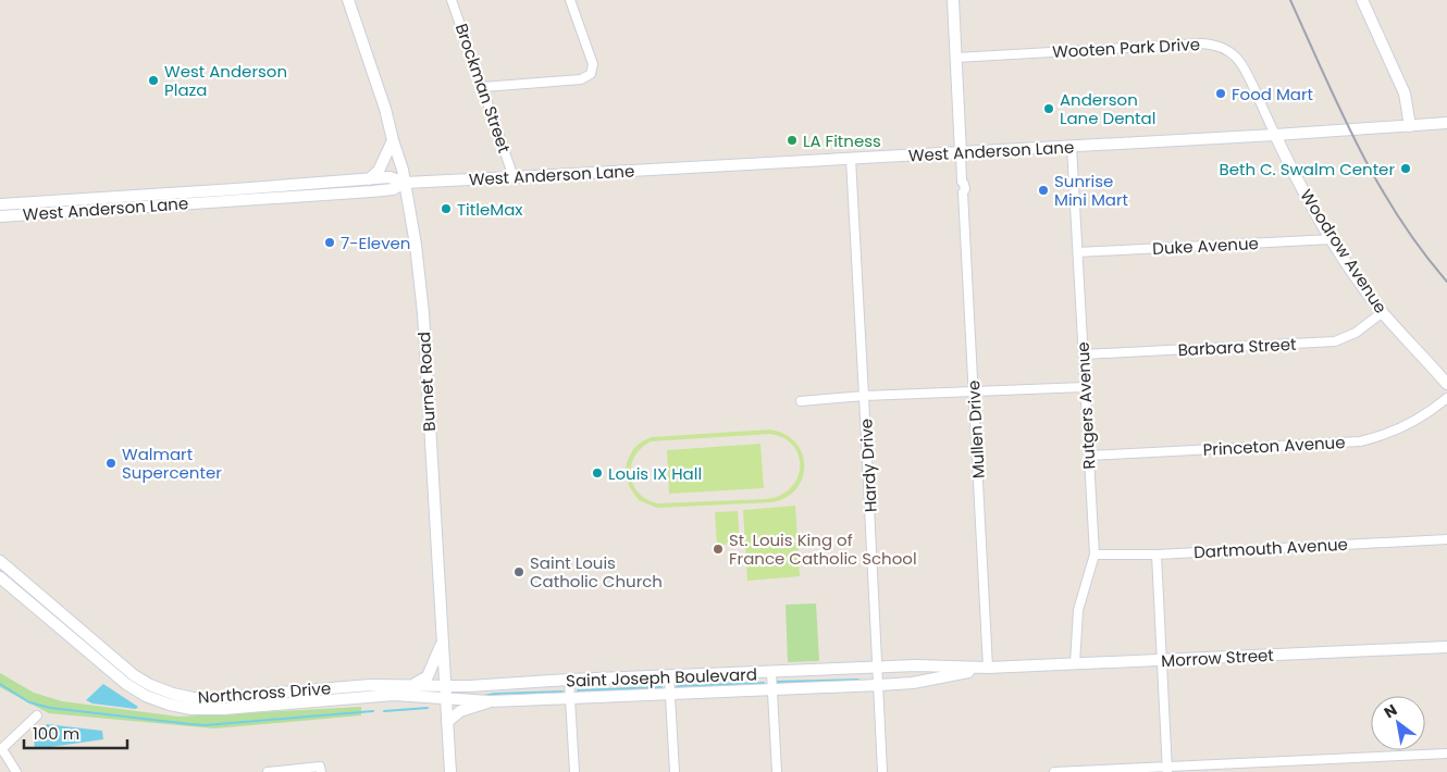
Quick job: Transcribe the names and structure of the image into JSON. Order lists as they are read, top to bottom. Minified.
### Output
{"streets":{"street":["Wooten Park Drive","Brockman Street","West Anderson Lane","Duke Avenue","Woodrow Avenue","Barbara Street","Burnet Road","Rutgers Avenue","Mullen Drive","Princeton Avenue","Hardy Drive","Dartmouth Avenue","Morrow Street","Saint Joseph Boulevard","Northcross Drive"]},"crossings":[["Wooten Park Drive","West Anderson Lane"],["Wooten Park Drive","Woodrow Avenue"],["Wooten Park Drive","Mullen Drive"],["Brockman Street","West Anderson Lane"],["West Anderson Lane","Woodrow Avenue"],["West Anderson Lane","Burnet Road"],["West Anderson Lane","Rutgers Avenue"],["West Anderson Lane","Mullen Drive"],["West Anderson Lane","Hardy Drive"],["Duke Avenue","Woodrow Avenue"],["Duke Avenue","Rutgers Avenue"],["Woodrow Avenue","Barbara Street"],["Barbara Street","Rutgers Avenue"],["Burnet Road","Saint Joseph Boulevard"],["Burnet Road","Northcross Drive"],["Rutgers Avenue","Princeton Avenue"],["Rutgers Avenue","Dartmouth Avenue"],["Rutgers Avenue","Morrow Street"],["Mullen Drive","Morrow Street"],["Hardy Drive","Morrow Street"],["Hardy Drive","Saint Joseph Boulevard"],["Morrow Street","Saint Joseph Boulevard"],["Saint Joseph Boulevard","Northcross Drive"]],"places":["West Anderson Plaza","Food Mart","Anderson Lane Dental","LA Fitness","Beth C. Swalm Center","Sunrise Mini Mart","TitleMax","7-Eleven","Walmart Supercenter","Louis IX Hall","St. Louis King of France Catholic School","Saint Louis Catholic Church"],"scale_bar":"100 m","north":"top left"}
